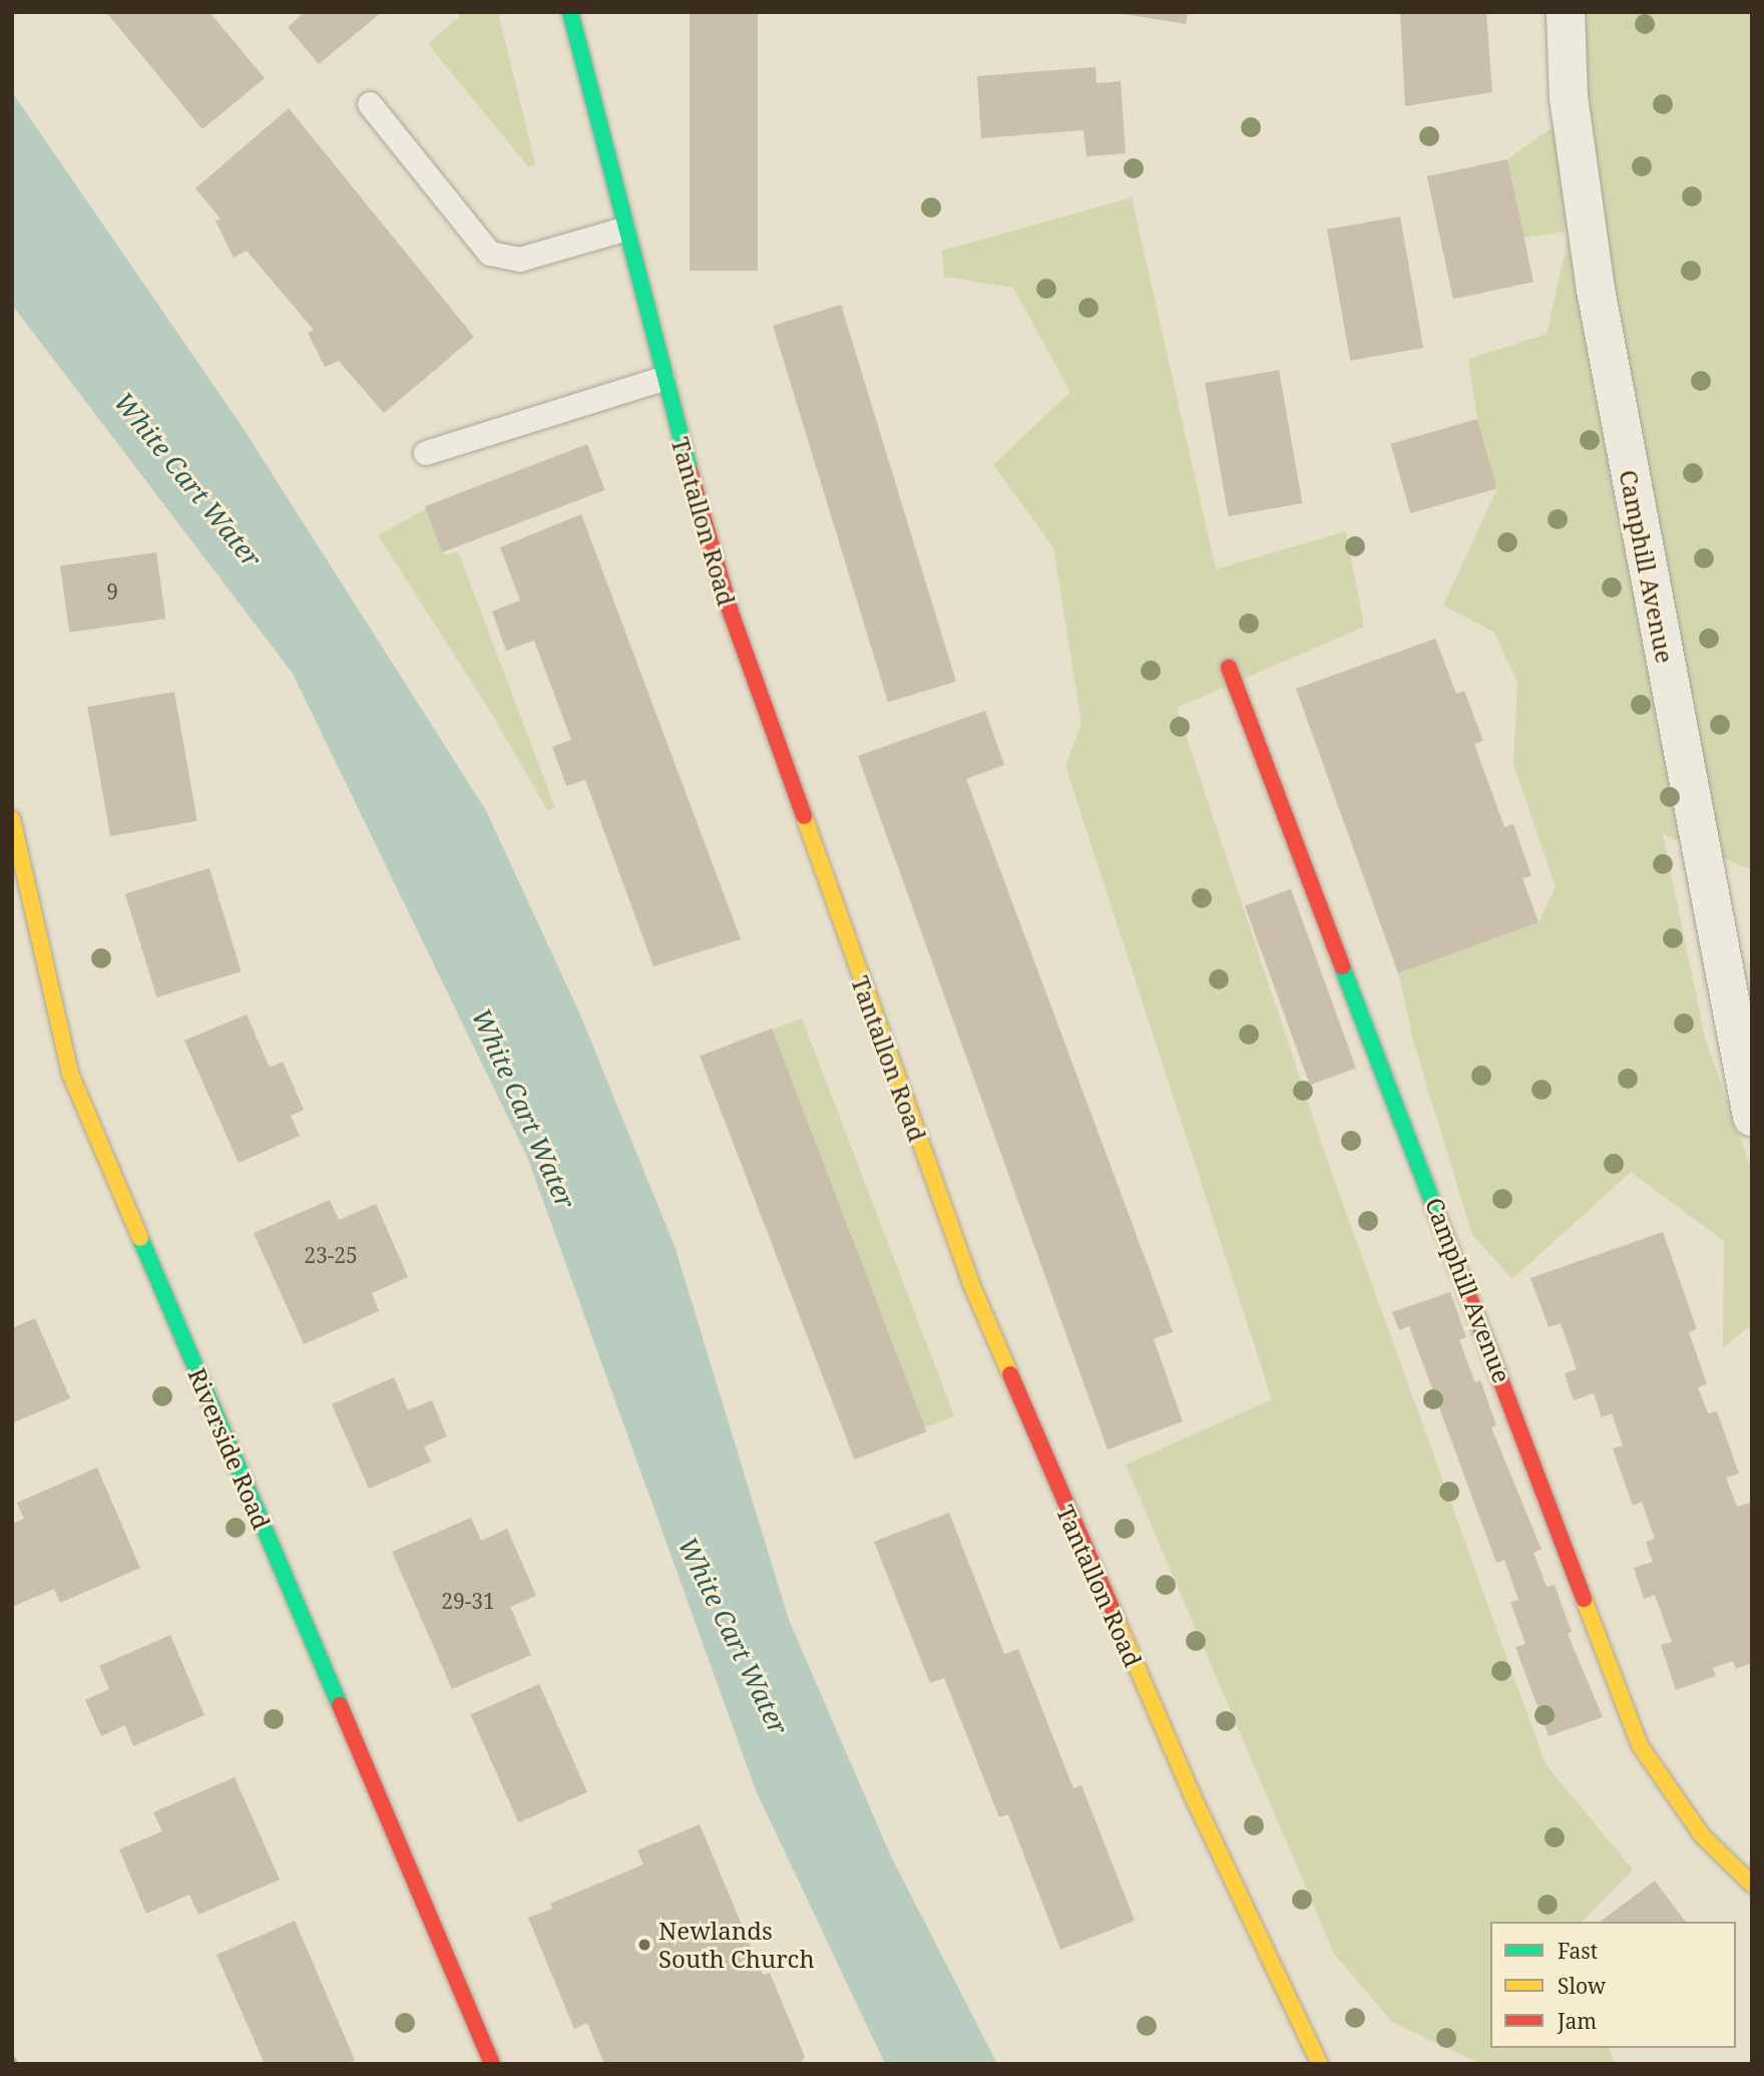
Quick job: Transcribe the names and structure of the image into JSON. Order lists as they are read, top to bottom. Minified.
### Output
{"streets":{"street":["Tantallon Road","Camphill Avenue","Riverside Road"]},"water":["White Cart Water"],"places":["Newlands South Church"],"house_numbers":["9","23-25","29-31"],"legend":["Fast","Slow","Jam"]}
